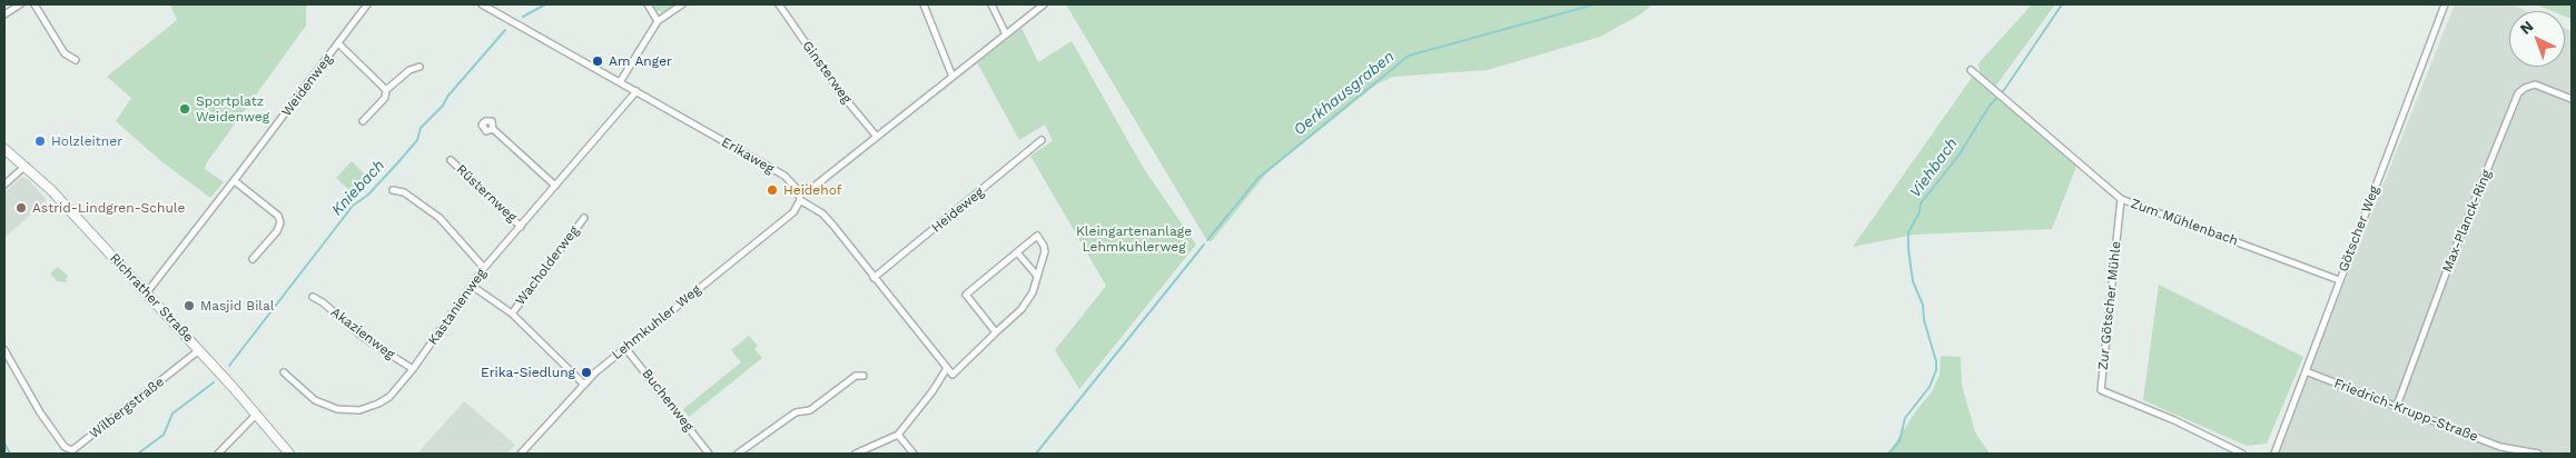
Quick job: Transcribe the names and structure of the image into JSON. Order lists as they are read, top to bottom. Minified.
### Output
{"streets":{"main road":["Richrather Straße"],"street":["Ginsterweg","Weidenweg","Erikaweg","Rüsternweg","Heideweg","Max-Planck-Ring","Zum Mühlenbach","Götscher Weg","Wacholderweg","Zur Götscher Mühle","Kastanienweg","Lehmkuhler Weg","Akazienweg","Buchenweg","Wilbergstraße","Friedrich-Krupp-Straße"]},"crossings":[["Weidenweg","Richrather Straße"],["Erikaweg","Kastanienweg"],["Rüsternweg","Kastanienweg"],["Max-Planck-Ring","Friedrich-Krupp-Straße"],["Zum Mühlenbach","Götscher Weg"],["Zum Mühlenbach","Zur Götscher Mühle"],["Götscher Weg","Friedrich-Krupp-Straße"],["Richrather Straße","Wilbergstraße"],["Kastanienweg","Akazienweg"],["Lehmkuhler Weg","Buchenweg"]],"water":["Oerkhausgraben","Viehbach","Kniebach"],"parks":["Kleingartenanlage Lehmkuhlerweg"],"places":["Am Anger","Sportplatz Weidenweg","Holzleitner","Heidehof","Astrid-Lindgren-Schule","Masjid Bilal","Erika-Siedlung"],"north":"top left"}
